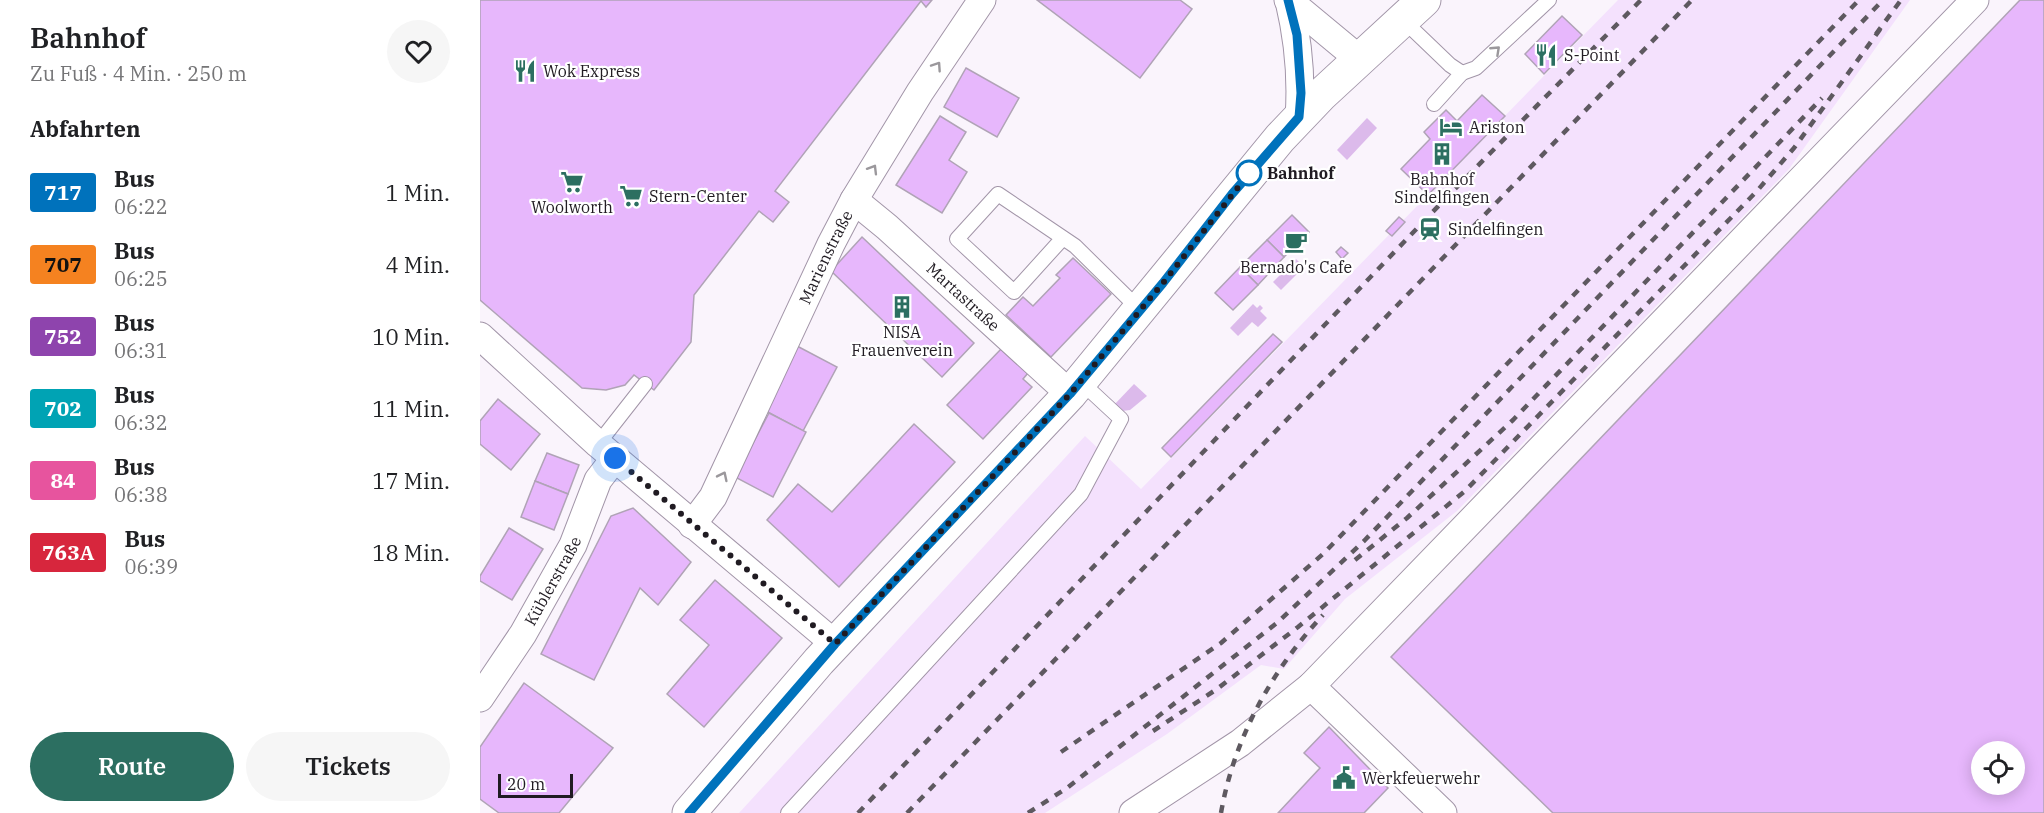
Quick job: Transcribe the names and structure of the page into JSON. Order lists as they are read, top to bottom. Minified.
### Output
{"streets":{"street":["Marienstraße","Martastraße","Küblerstraße"]},"crossings":[["Marienstraße","Martastraße"]],"one_way":["Marienstraße"],"places":{"restaurant":["S-Point","Wok Express"],"hotel":["Ariston"],"building":["Bahnhof Sindelfingen","NISA Frauenverein"],"other":["Bahnhof"],"supermarket":["Woolworth","Stern-Center"],"station":["Sindelfingen"],"cafe":["Bernado's Cafe"],"public building":["Werkfeuerwehr"]},"lines":["bus line 717"],"scale_bar":"20 m","page":{"heading":[["Bahnhof","Zu Fuß · 4 Min. · 250 m"],"Abfahrten"],"list":[{"mark":"717","name":"Bus","note":"06:22","value":"1 Min."},{"mark":"707","name":"Bus","note":"06:25","value":"4 Min."},{"mark":"752","name":"Bus","note":"06:31","value":"10 Min."},{"mark":"702","name":"Bus","note":"06:32","value":"11 Min."},{"mark":"84","name":"Bus","note":"06:38","value":"17 Min."},{"mark":"763A","name":"Bus","note":"06:39","value":"18 Min."}],"buttons":["Route","Tickets"],"scale":"20 m"}}
